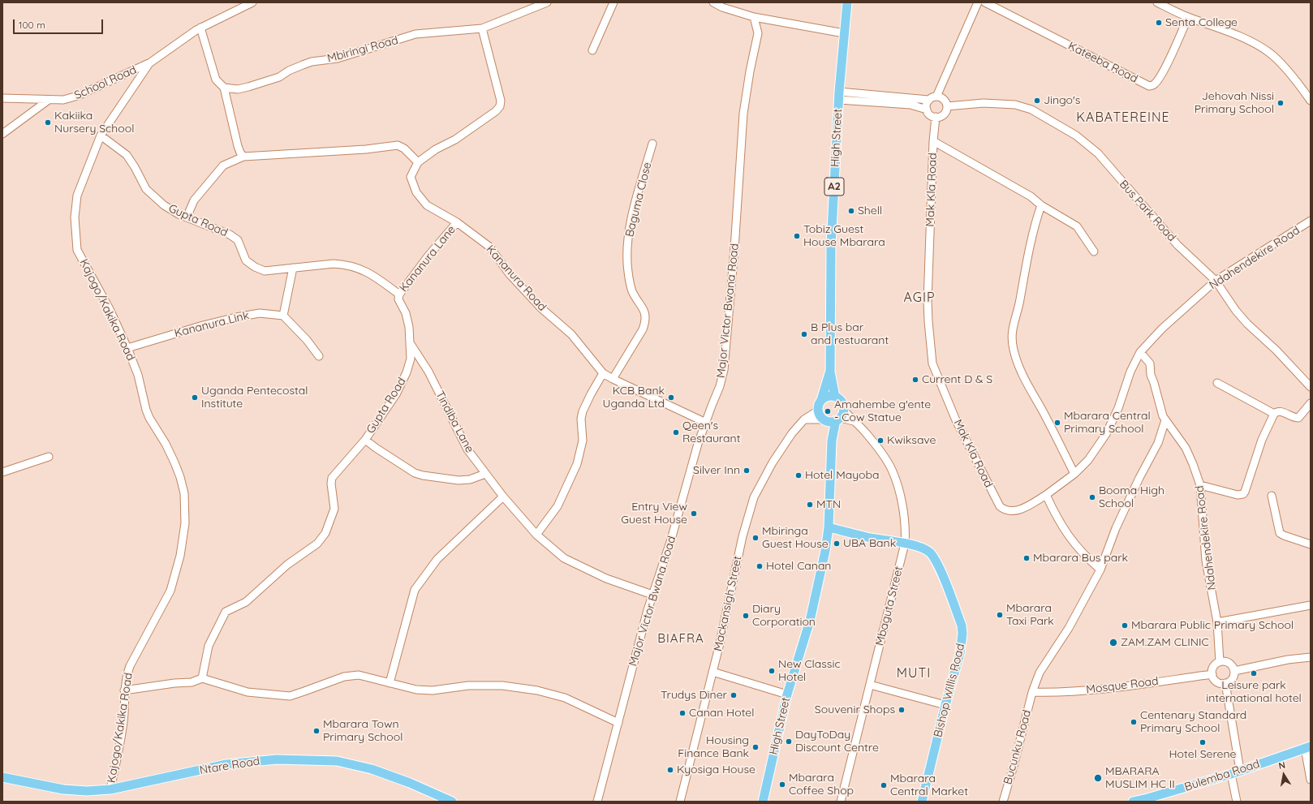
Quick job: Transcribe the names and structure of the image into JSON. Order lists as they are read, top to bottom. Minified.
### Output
{"streets":{"main road":["High Street","A2","Bishop Willis Road","Ntare Road","Bulemba Road"],"street":["Mbiringi Road","Kateeba Road","School Road","Mak Kla Road","Baguma Close","Bus Park Road","Gupta Road","Ndahendekire Road","Kananura Lane","Kananura Road","Kajogo/Kakika Road","Major Victor Bwana Road","Kananura Link","Tindiba Lane","Mackansigh Street","Mbaguta Street","Mosque Road","Bucunku Road"]},"crossings":[["School Road","Kajogo/Kakika Road"],["High Street","A2"],["High Street","Mackansigh Street"],["High Street","Mbaguta Street"],["High Street","Bishop Willis Road"],["A2","Mackansigh Street"],["A2","Mbaguta Street"],["Mak Kla Road","Bus Park Road"],["Mak Kla Road","Ndahendekire Road"],["Baguma Close","Kananura Road"],["Bus Park Road","Ndahendekire Road"],["Gupta Road","Kananura Lane"],["Gupta Road","Kajogo/Kakika Road"],["Gupta Road","Tindiba Lane"],["Ndahendekire Road","Mosque Road"],["Kananura Lane","Kananura Road"],["Kananura Road","Major Victor Bwana Road"],["Kajogo/Kakika Road","Kananura Link"],["Kajogo/Kakika Road","Ntare Road"],["Major Victor Bwana Road","Tindiba Lane"],["Mackansigh Street","Mbaguta Street"],["Mbaguta Street","Bishop Willis Road"],["Mosque Road","Bucunku Road"]],"districts":["KABATEREINE","AGIP","BIAFRA","MUTI"],"places":["Senta College","Jingo's","Jehovah Nissi Primary School","Kakiika Nursery School","Shell","Tobiz Guest House Mbarara","B Plus bar and restuarant","Current D & S","Uganda Pentecostal Institute","KCB Bank Uganda Ltd","Amahembe g'ente - Cow Statue","Mbarara Central Primary School","Qeen's Restaurant","Kwiksave","Silver Inn","Hotel Mayoba","Booma High School","MTN","Entry View Guest House","Mbiringa Guest House","UBA Bank","Mbarara Bus park","Hotel Canan","Mbarara Taxi Park","Diary Corporation","Mbarara Public Primary School","ZAM.ZAM CLINIC","New Classic Hotel","Leisure park international hotel","Trudys Diner","Souvenir Shops","Canan Hotel","Centenary Standard Primary School","Mbarara Town Primary School","DayToDay Discount Centre","Hotel Serene","Housing Finance Bank","Kyosiga House","MBARARA MUSLIM HC II","Mbarara Coffee Shop","Mbarara Central Market"],"scale_bar":"100 m","north":"top"}
